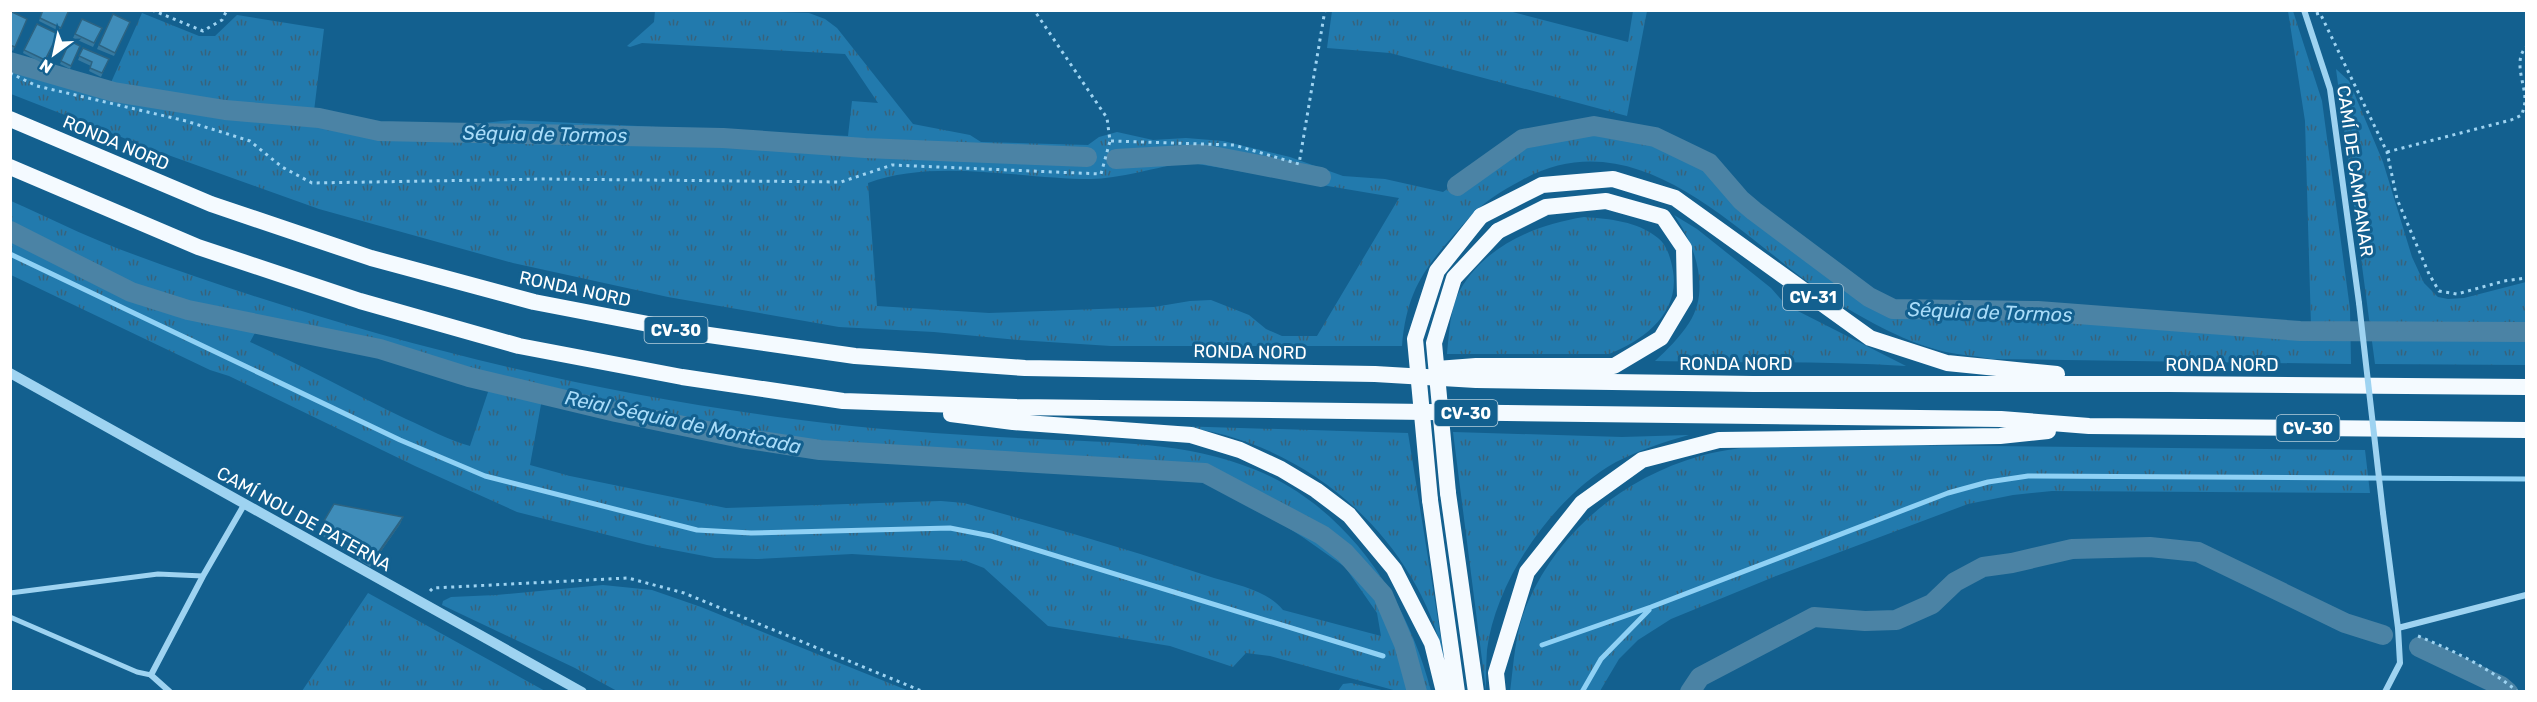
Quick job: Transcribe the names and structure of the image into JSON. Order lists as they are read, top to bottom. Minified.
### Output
{"streets":{"highway":["RONDA NORD","CV-31","CV-30"],"street":["CAMÍ DE CAMPANAR","CAMÍ NOU DE PATERNA"]},"crossings":[["RONDA NORD","CV-31"]],"water":["Séquia de Tormos","Reial Séquia de Montcada"],"north":"bottom left"}
